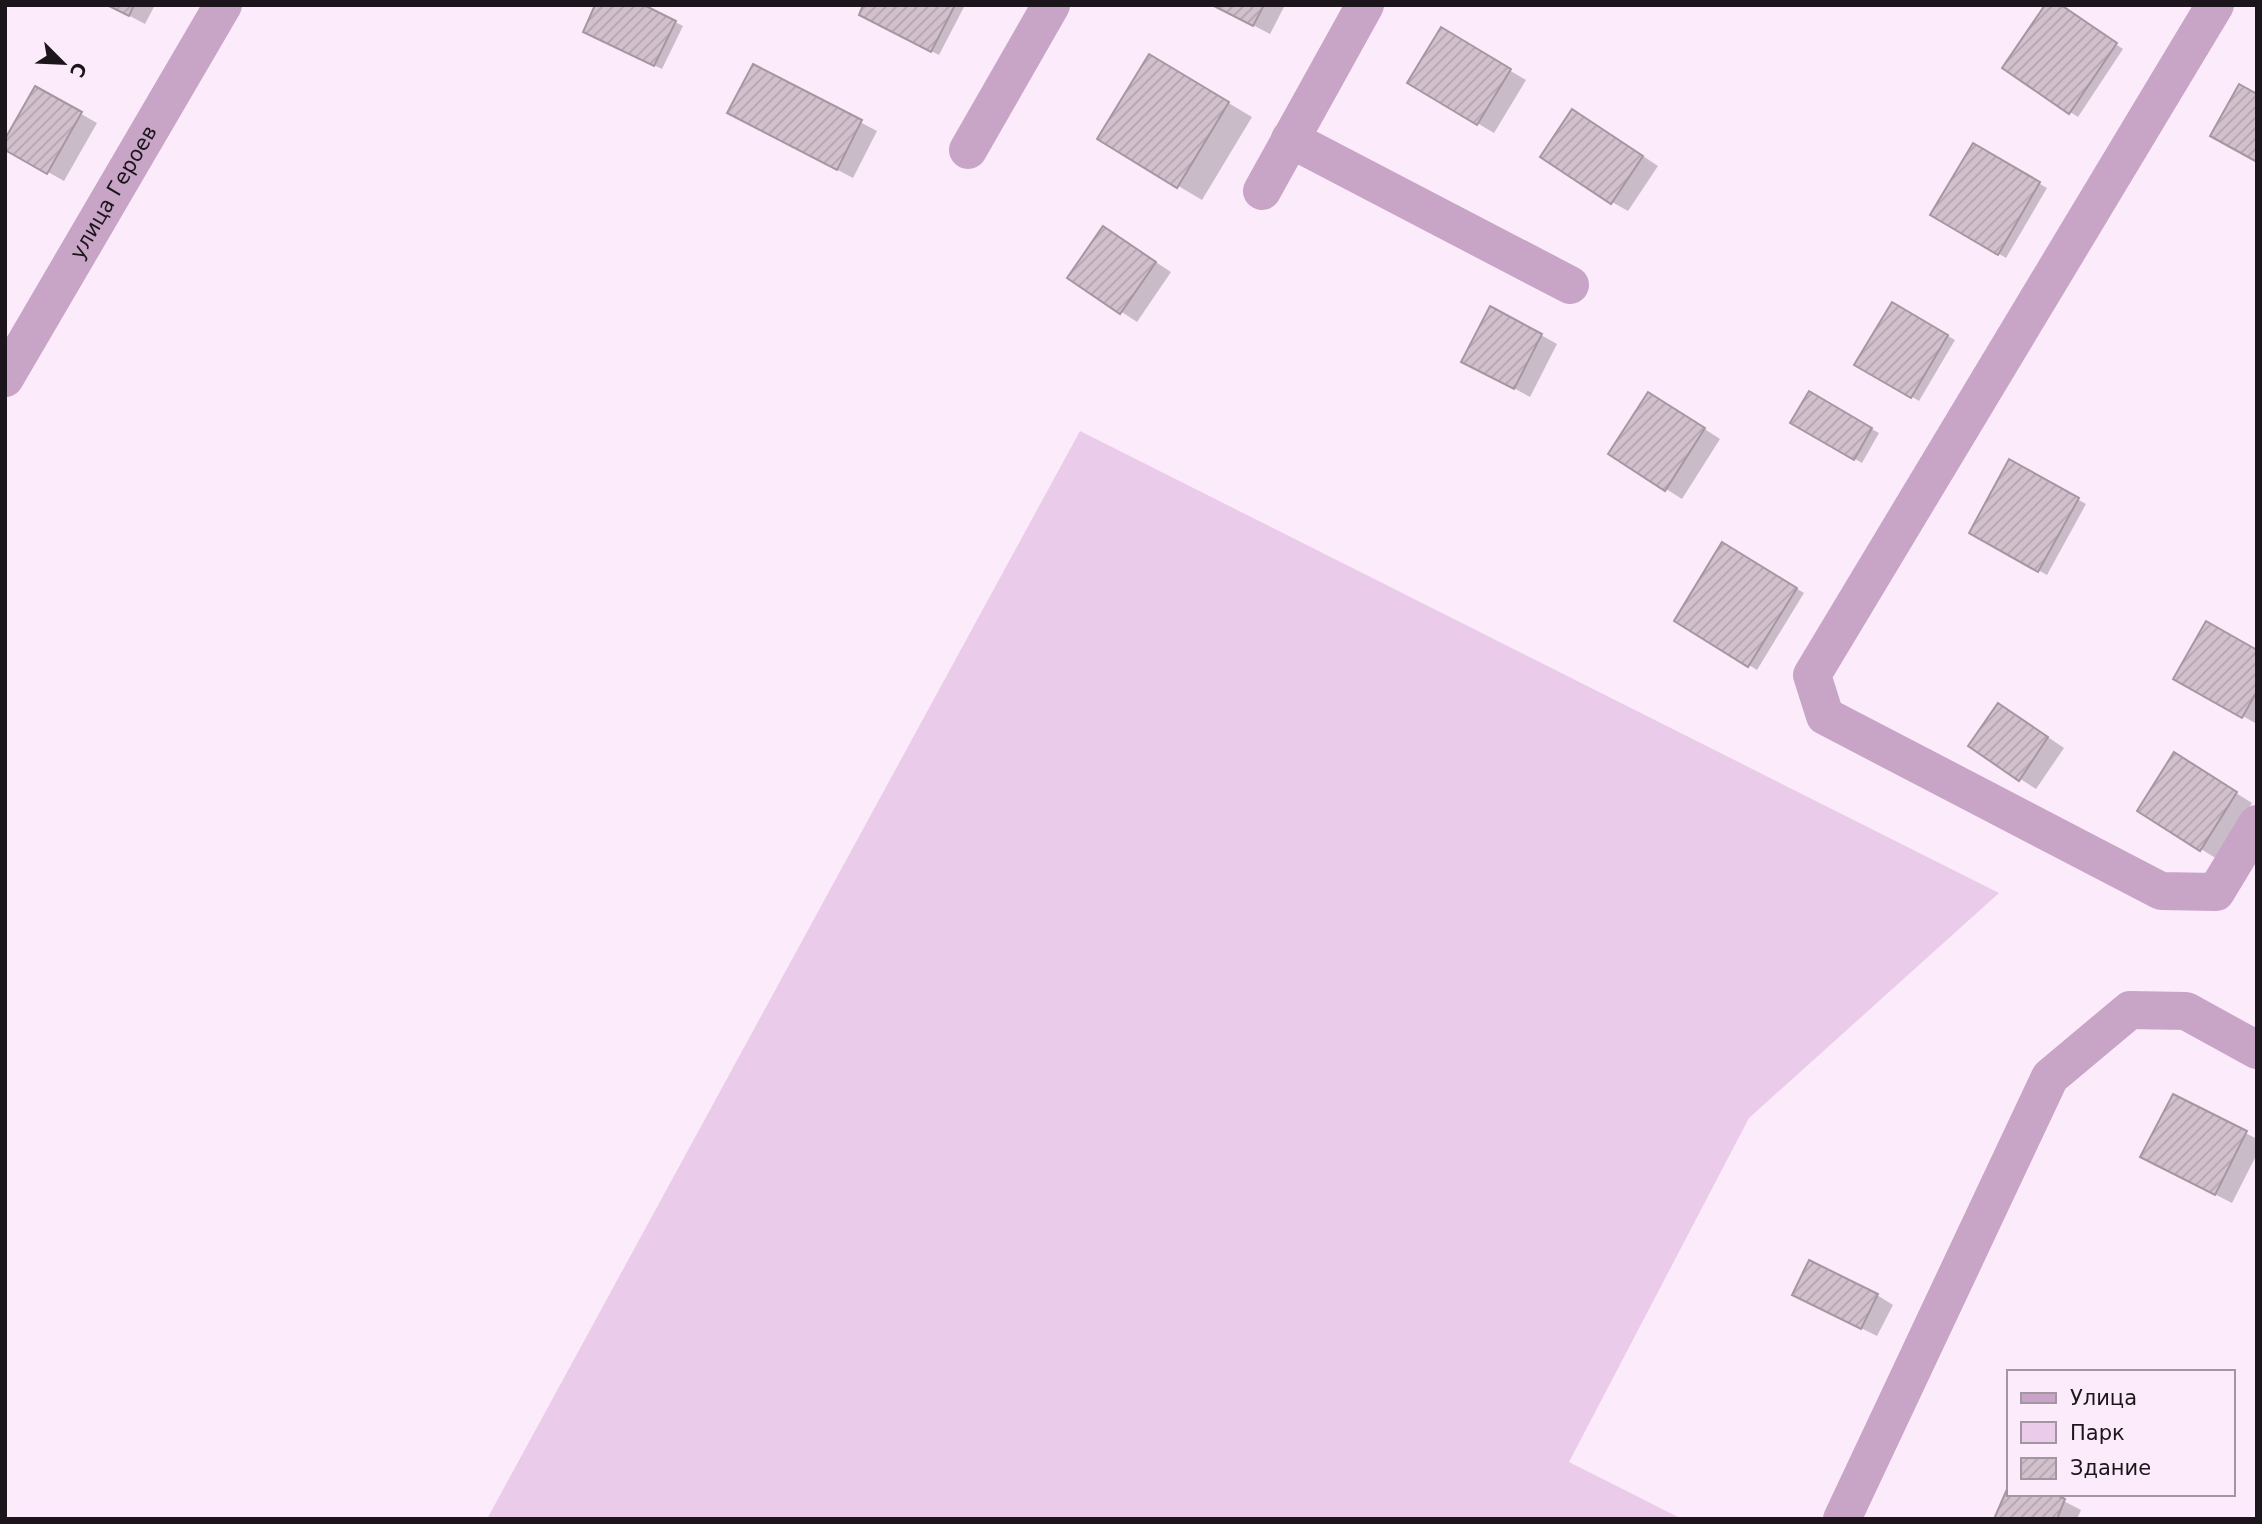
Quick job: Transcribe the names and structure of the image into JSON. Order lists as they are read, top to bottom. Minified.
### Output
{"streets":{"street":["улица Героев"]},"legend":["Улица","Парк","Здание"],"north":"bottom right"}
